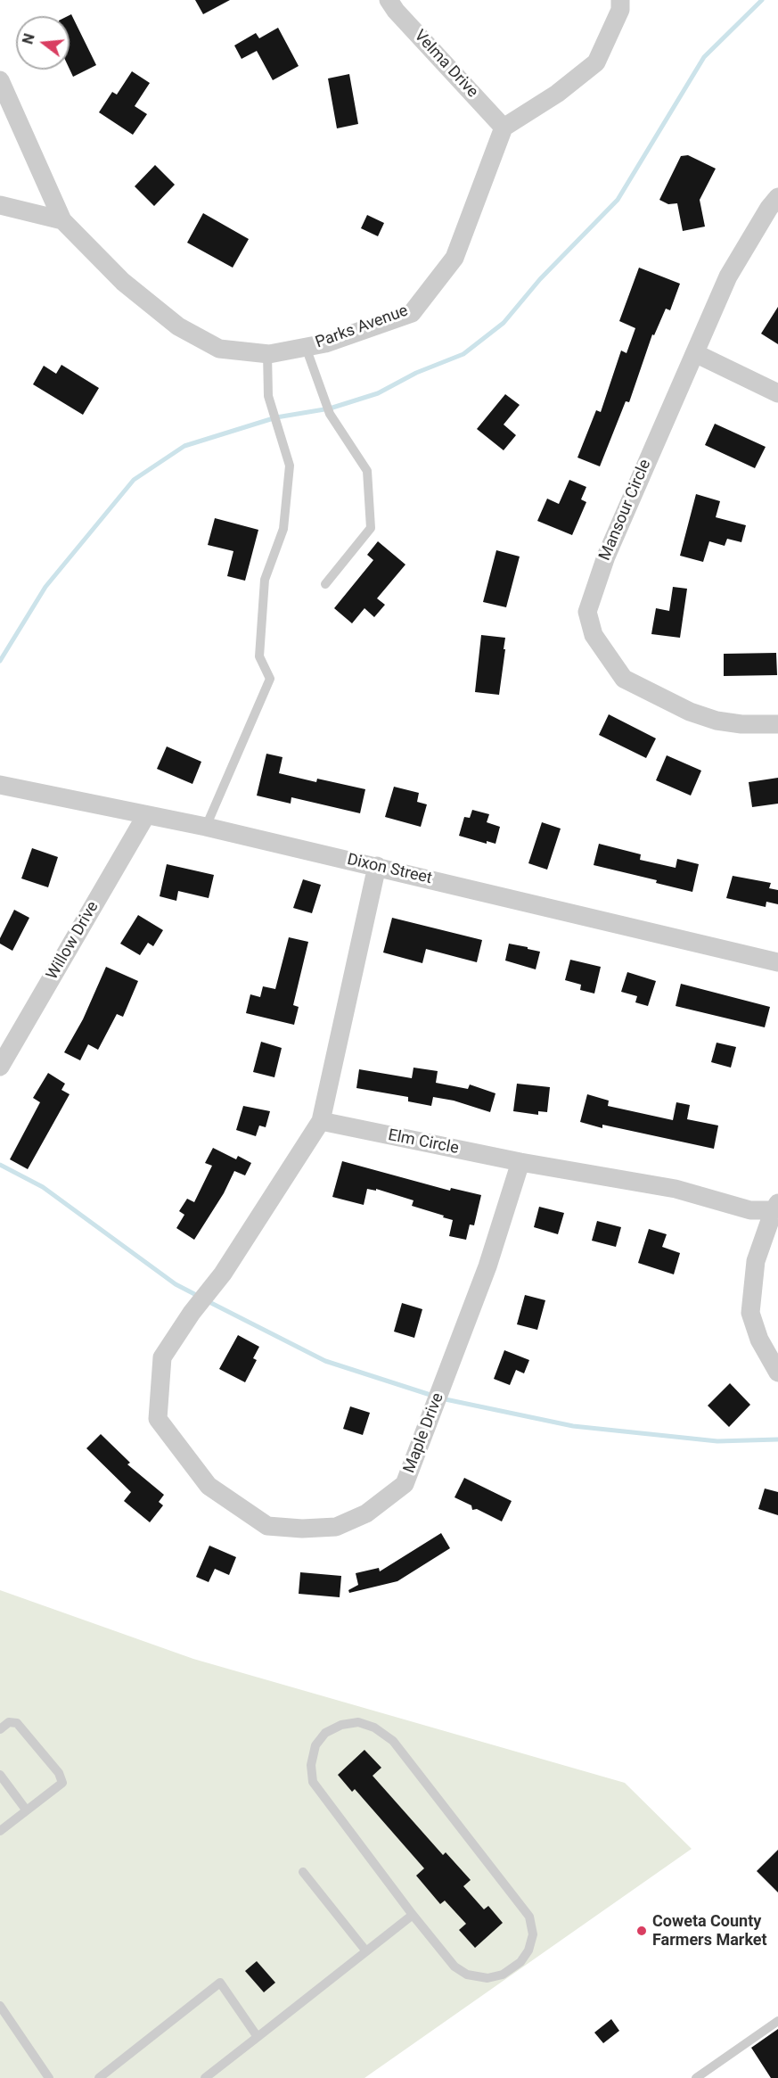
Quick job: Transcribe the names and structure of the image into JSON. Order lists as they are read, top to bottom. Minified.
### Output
{"streets":{"street":["Velma Drive","Parks Avenue","Mansour Circle","Dixon Street","Willow Drive","Elm Circle","Maple Drive"]},"crossings":[["Velma Drive","Parks Avenue"],["Dixon Street","Willow Drive"],["Elm Circle","Maple Drive"]],"places":["Coweta County Farmers Market"],"north":"left"}
